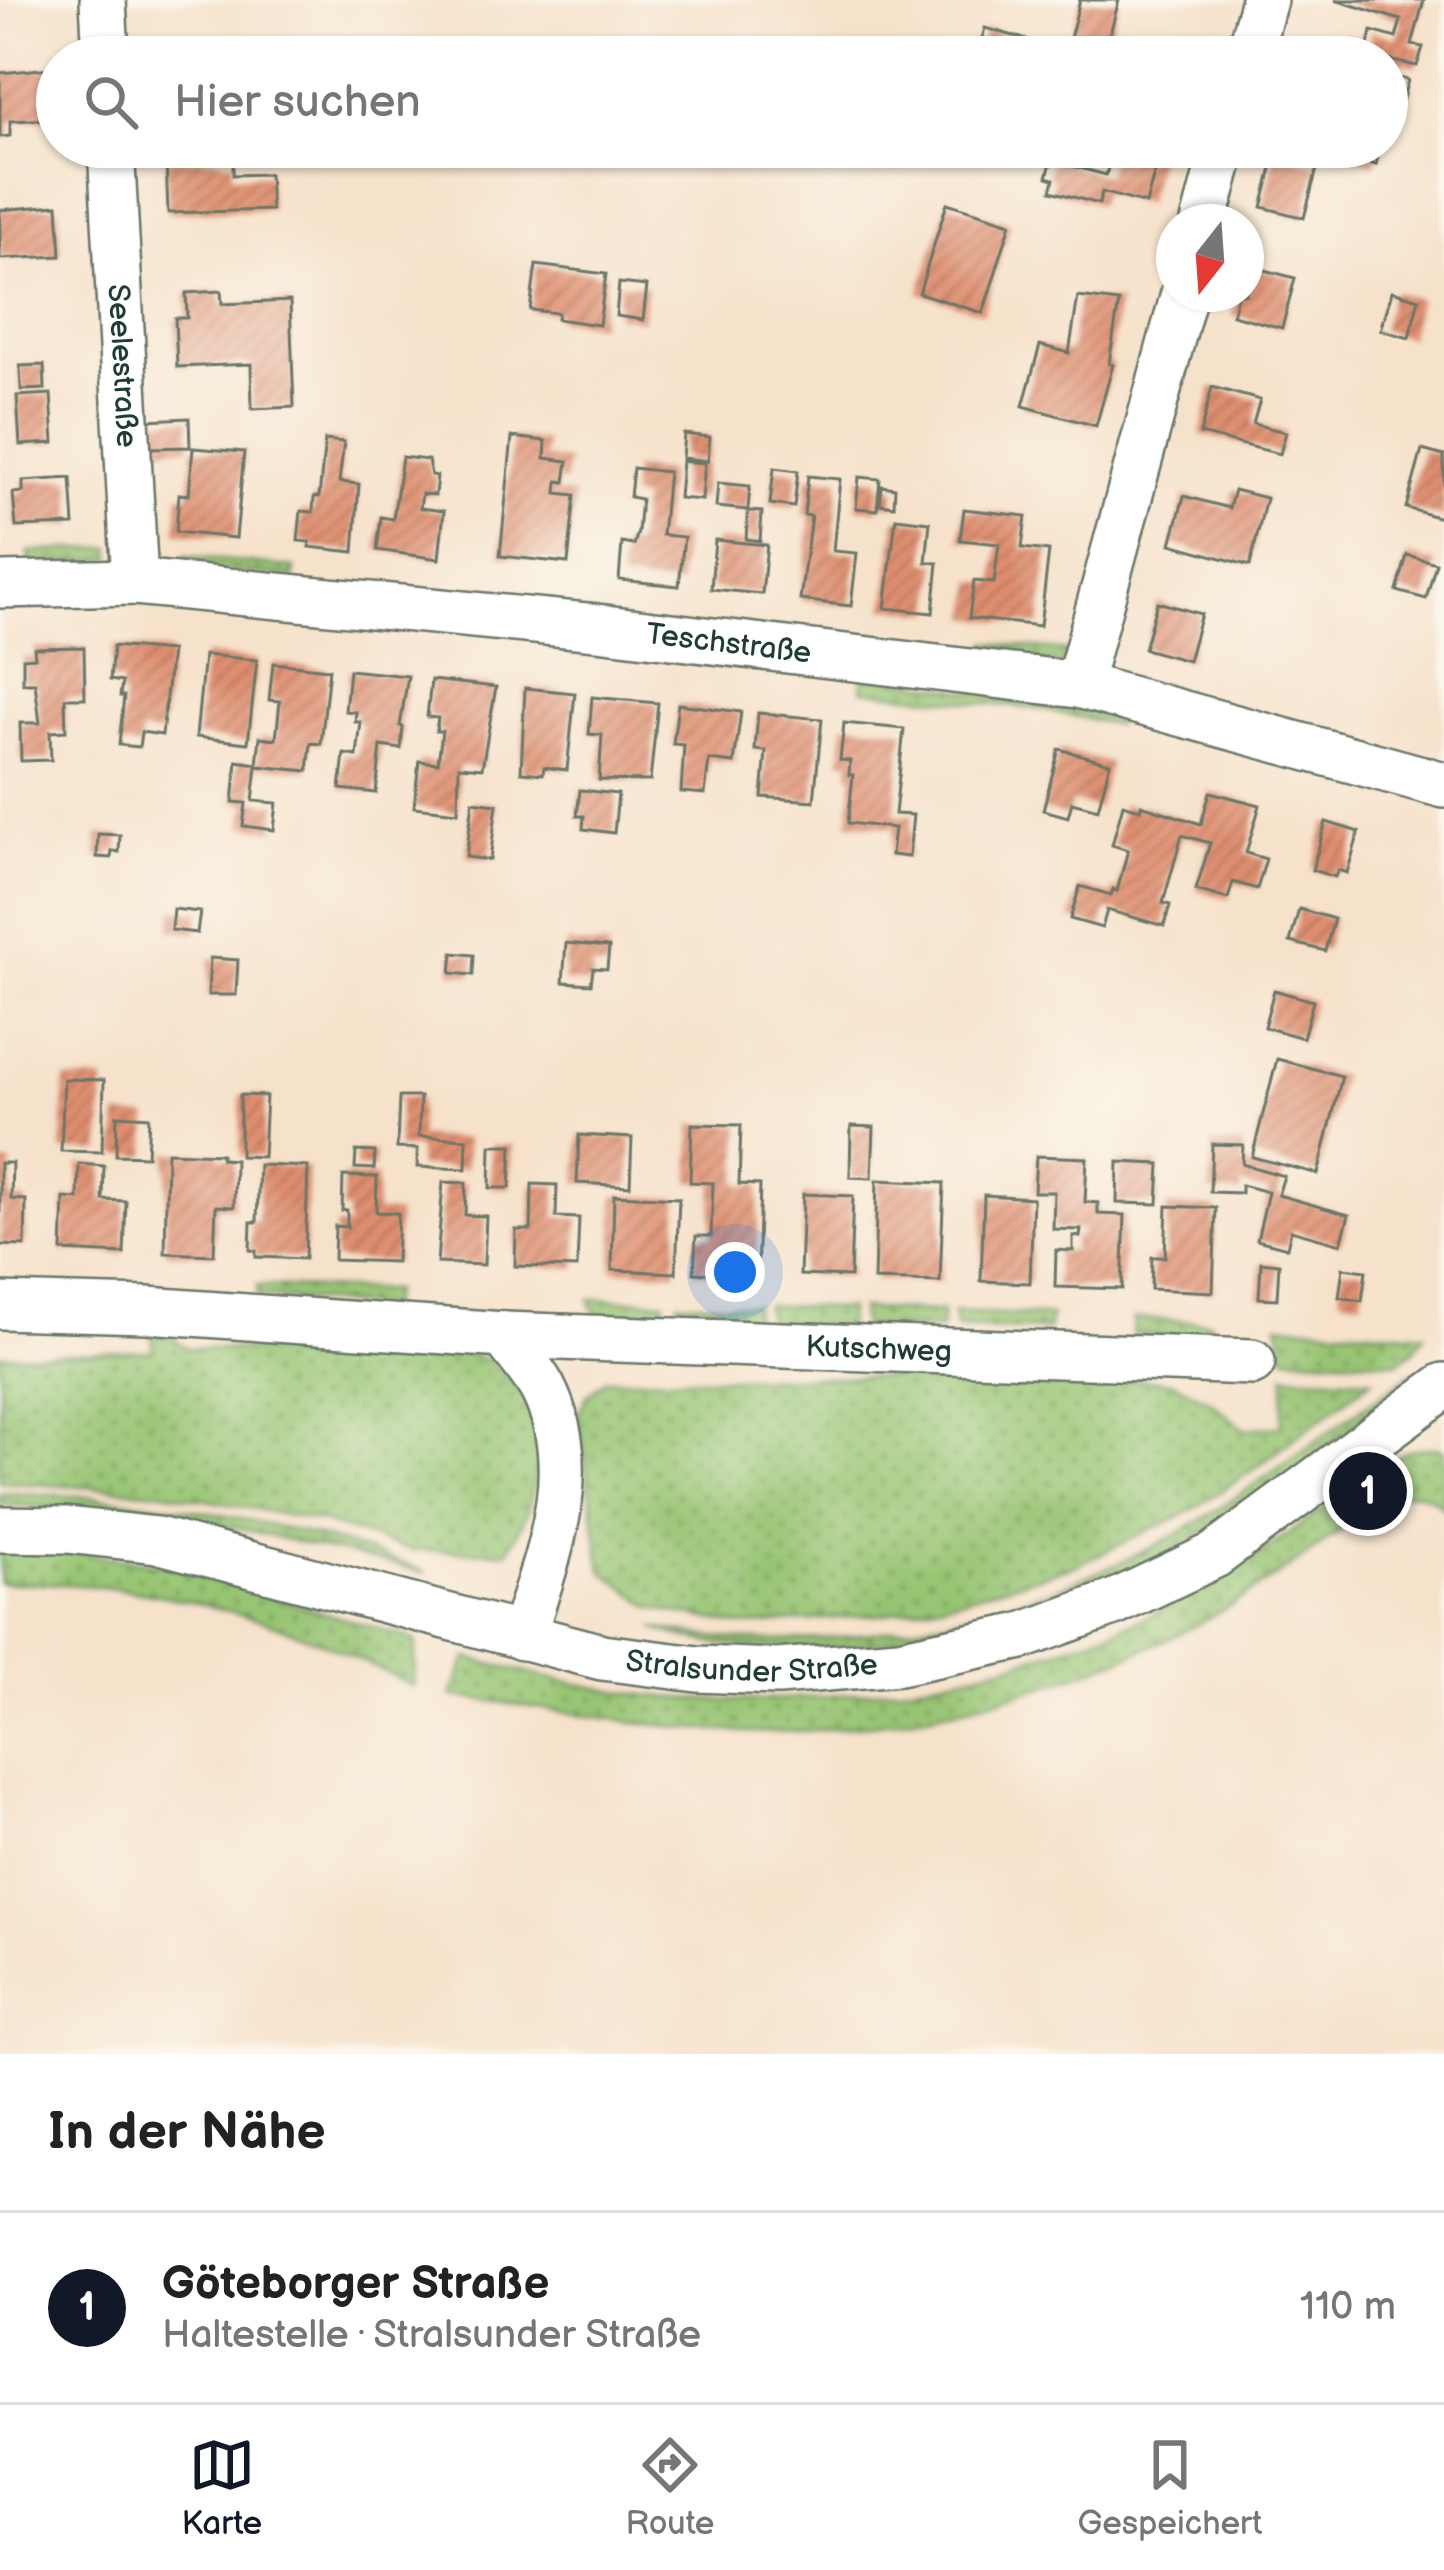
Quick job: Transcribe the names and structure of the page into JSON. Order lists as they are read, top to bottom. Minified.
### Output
{"streets":{"street":["Seelestraße","Teschstraße","Kutschweg","Stralsunder Straße"]},"crossings":[["Seelestraße","Teschstraße"]],"north":"bottom","page":{"search":"Hier suchen","pins":"1","heading":"In der Nähe","list":[{"mark":"1","name":"Göteborger Straße","note":"Haltestelle · Stralsunder Straße","value":"110 m"}],"nav":["Karte","Route","Gespeichert"]}}
